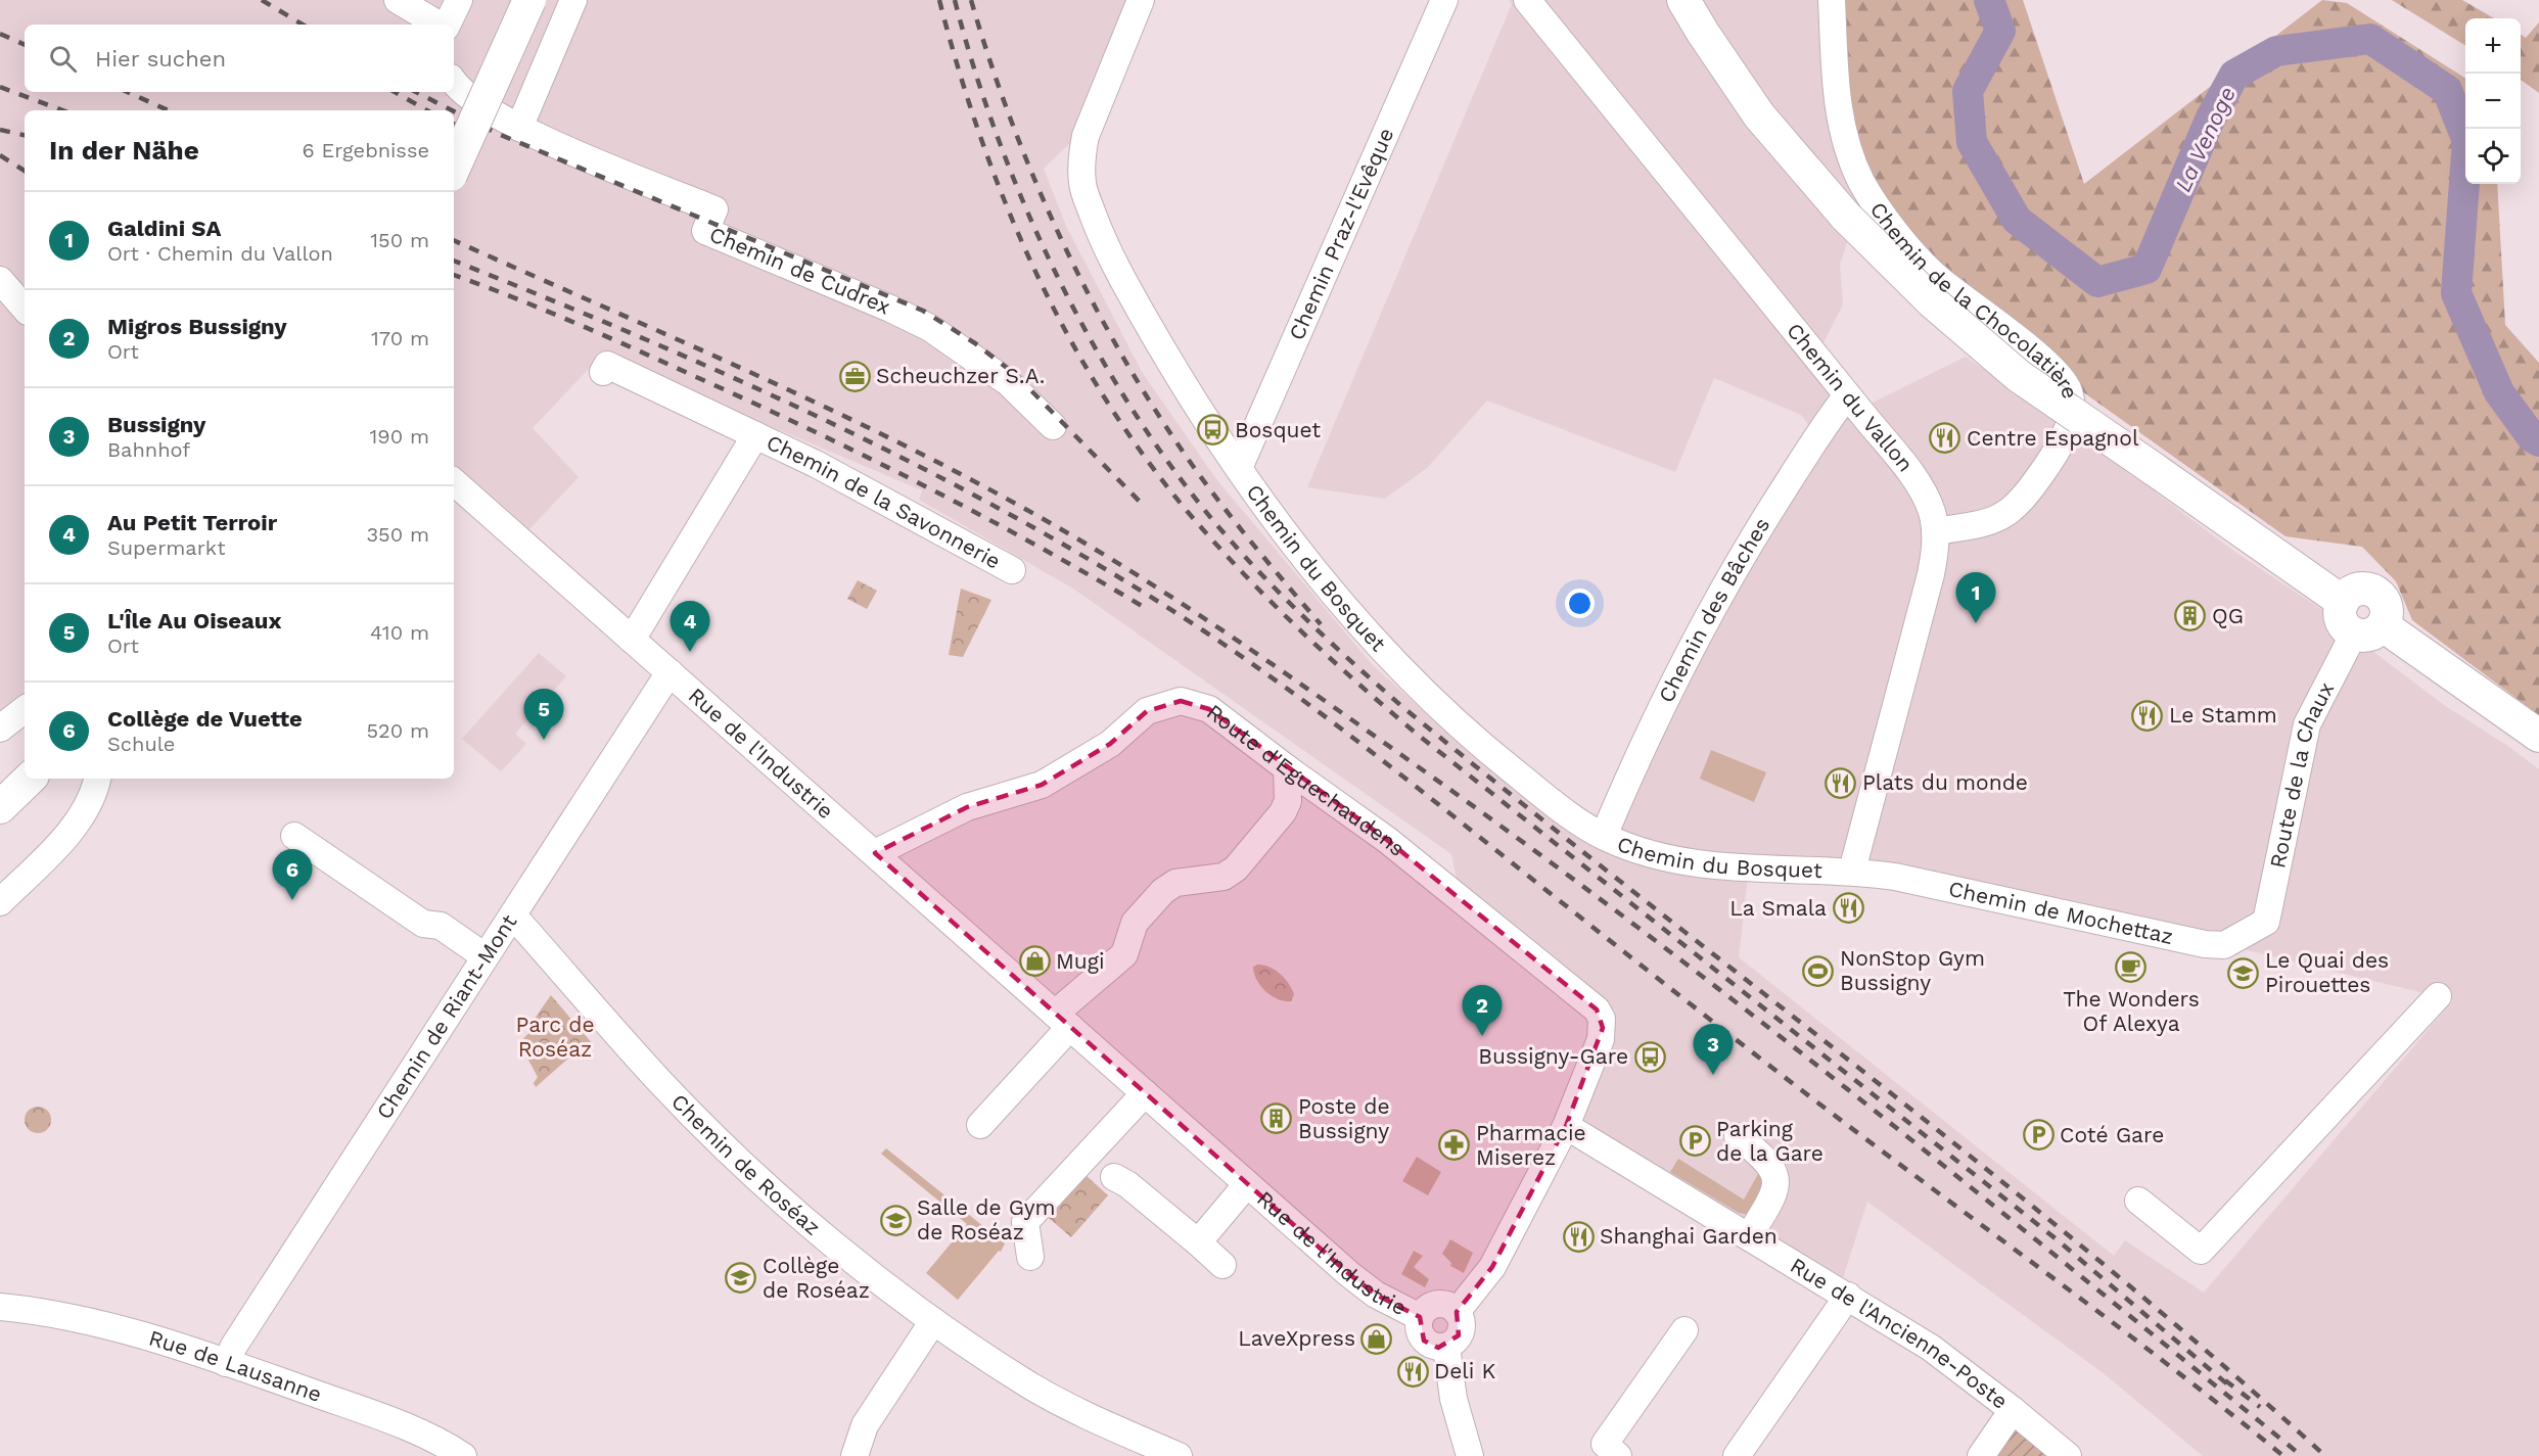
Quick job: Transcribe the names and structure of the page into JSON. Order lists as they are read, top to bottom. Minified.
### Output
{"streets":{"street":["Chemin Praz-l'Evêque","Chemin de Cudrex","Chemin de la Chocolatière","Chemin du Vallon","Chemin de la Savonnerie","Chemin du Bosquet","Chemin des Bâches","Rue de l'Industrie","Route de la Chaux","Route d'Eguechaudens","Chemin de Mochettaz","Chemin de Riant-Mont","Chemin de Roséaz","Rue de l'Ancienne-Poste","Rue de Lausanne"]},"crossings":[["Chemin Praz-l'Evêque","Chemin du Bosquet"],["Chemin de la Chocolatière","Chemin du Vallon"],["Chemin du Vallon","Chemin du Bosquet"],["Chemin du Vallon","Chemin des Bâches"],["Chemin du Vallon","Chemin de Mochettaz"],["Chemin de la Savonnerie","Rue de l'Industrie"],["Chemin du Bosquet","Chemin des Bâches"],["Chemin du Bosquet","Chemin de Mochettaz"],["Rue de l'Industrie","Route d'Eguechaudens"],["Rue de l'Industrie","Chemin de Riant-Mont"],["Route de la Chaux","Chemin de Mochettaz"],["Route d'Eguechaudens","Rue de l'Ancienne-Poste"],["Chemin de Riant-Mont","Chemin de Roséaz"],["Chemin de Riant-Mont","Rue de Lausanne"]],"water":["La Venoge"],"parks":["Parc de Roséaz"],"places":{"office":["Scheuchzer S.A."],"bus stop":["Bosquet","Bussigny-Gare"],"restaurant":["Centre Espagnol","Le Stamm","Plats du monde","La Smala","Shanghai Garden","Deli K"],"building":["QG","Poste de Bussigny"],"shop":["Mugi","LaveXpress"],"cafe":["The Wonders Of Alexya"],"sports":["NonStop Gym Bussigny"],"school or university":["Le Quai des Pirouettes","Salle de Gym de Roséaz","Collège de Roséaz"],"parking":["Coté Gare","Parking de la Gare"],"pharmacy":["Pharmacie Miserez"]},"page":{"map_buttons":["+","−"],"search":"Hier suchen","heading":["In der Nähe","6 Ergebnisse"],"list":[{"mark":"1","name":"Galdini SA","note":"Ort · Chemin du Vallon","value":"150 m"},{"mark":"2","name":"Migros Bussigny","note":"Ort","value":"170 m"},{"mark":"3","name":"Bussigny","note":"Bahnhof","value":"190 m"},{"mark":"4","name":"Au Petit Terroir","note":"Supermarkt","value":"350 m"},{"mark":"5","name":"L'Île Au Oiseaux","note":"Ort","value":"410 m"},{"mark":"6","name":"Collège de Vuette","note":"Schule","value":"520 m"}],"pins":["1","4","5","6","2","3"]}}
